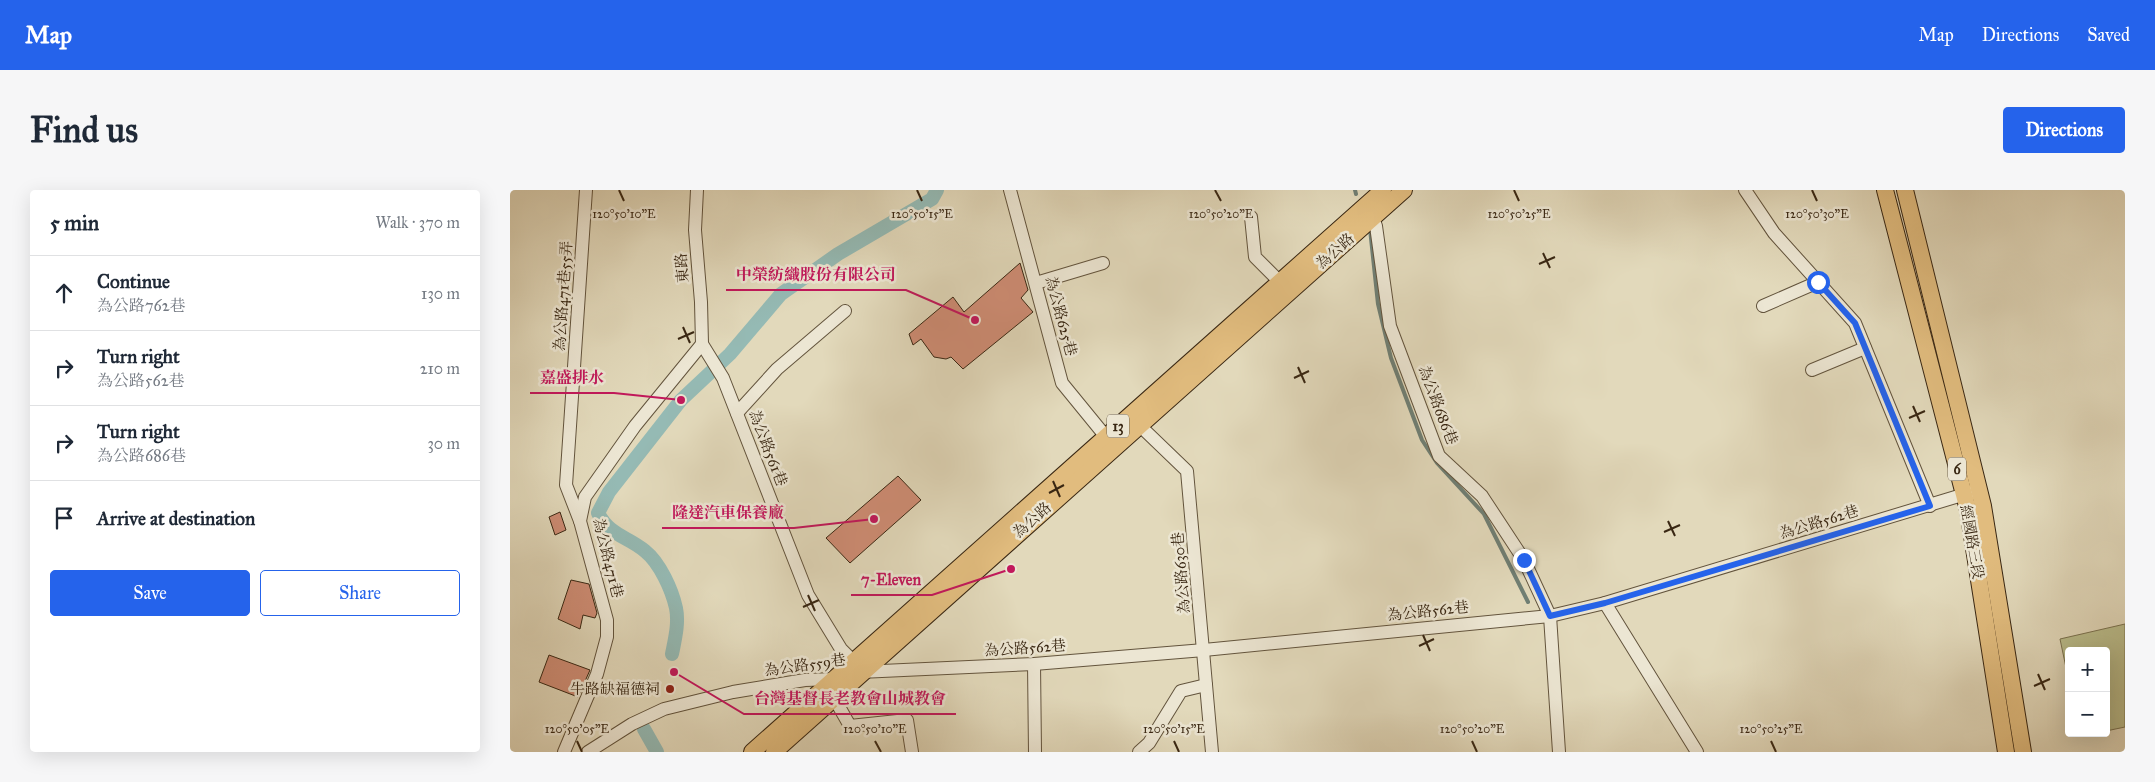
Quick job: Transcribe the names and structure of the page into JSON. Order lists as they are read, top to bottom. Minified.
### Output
{"streets":{"main road":["為公路","13","6","經國路三段"],"street":["東路","為公路471巷55弄","為公路625巷","為公路686巷","為公路561巷","為公路562巷","為公路471巷","為公路630巷","為公路559巷"]},"crossings":[["為公路","為公路625巷"],["為公路","為公路686巷"],["為公路","為公路561巷"],["為公路","為公路562巷"],["為公路","為公路630巷"],["為公路","為公路559巷"],["東路","為公路561巷"],["東路","為公路471巷"],["為公路471巷55弄","為公路471巷"],["為公路686巷","為公路562巷"],["為公路561巷","為公路562巷"],["為公路561巷","為公路471巷"],["為公路562巷","經國路三段"],["為公路562巷","為公路630巷"]],"places":["中榮紡織股份有限公司","嘉盛排水","隆達汽車保養廠","7-Eleven","台灣基督長老教會山城教會","牛路缺福德祠"],"page":{"header":"Map","nav":["Map","Directions","Saved"],"buttons":["Directions",["Save","Share"]],"title":"Find us","heading":["5 min","Walk · 370 m"],"list":[["Continue","為公路762巷","130 m"],["Turn right","為公路562巷","210 m"],["Turn right","為公路686巷","30 m"],"Arrive at destination"],"map_buttons":["+","−"]},"coordinates":["120°50'10\"E","120°50'15\"E","120°50'20\"E","120°50'25\"E","120°50'30\"E","120°50'05\"E"]}
